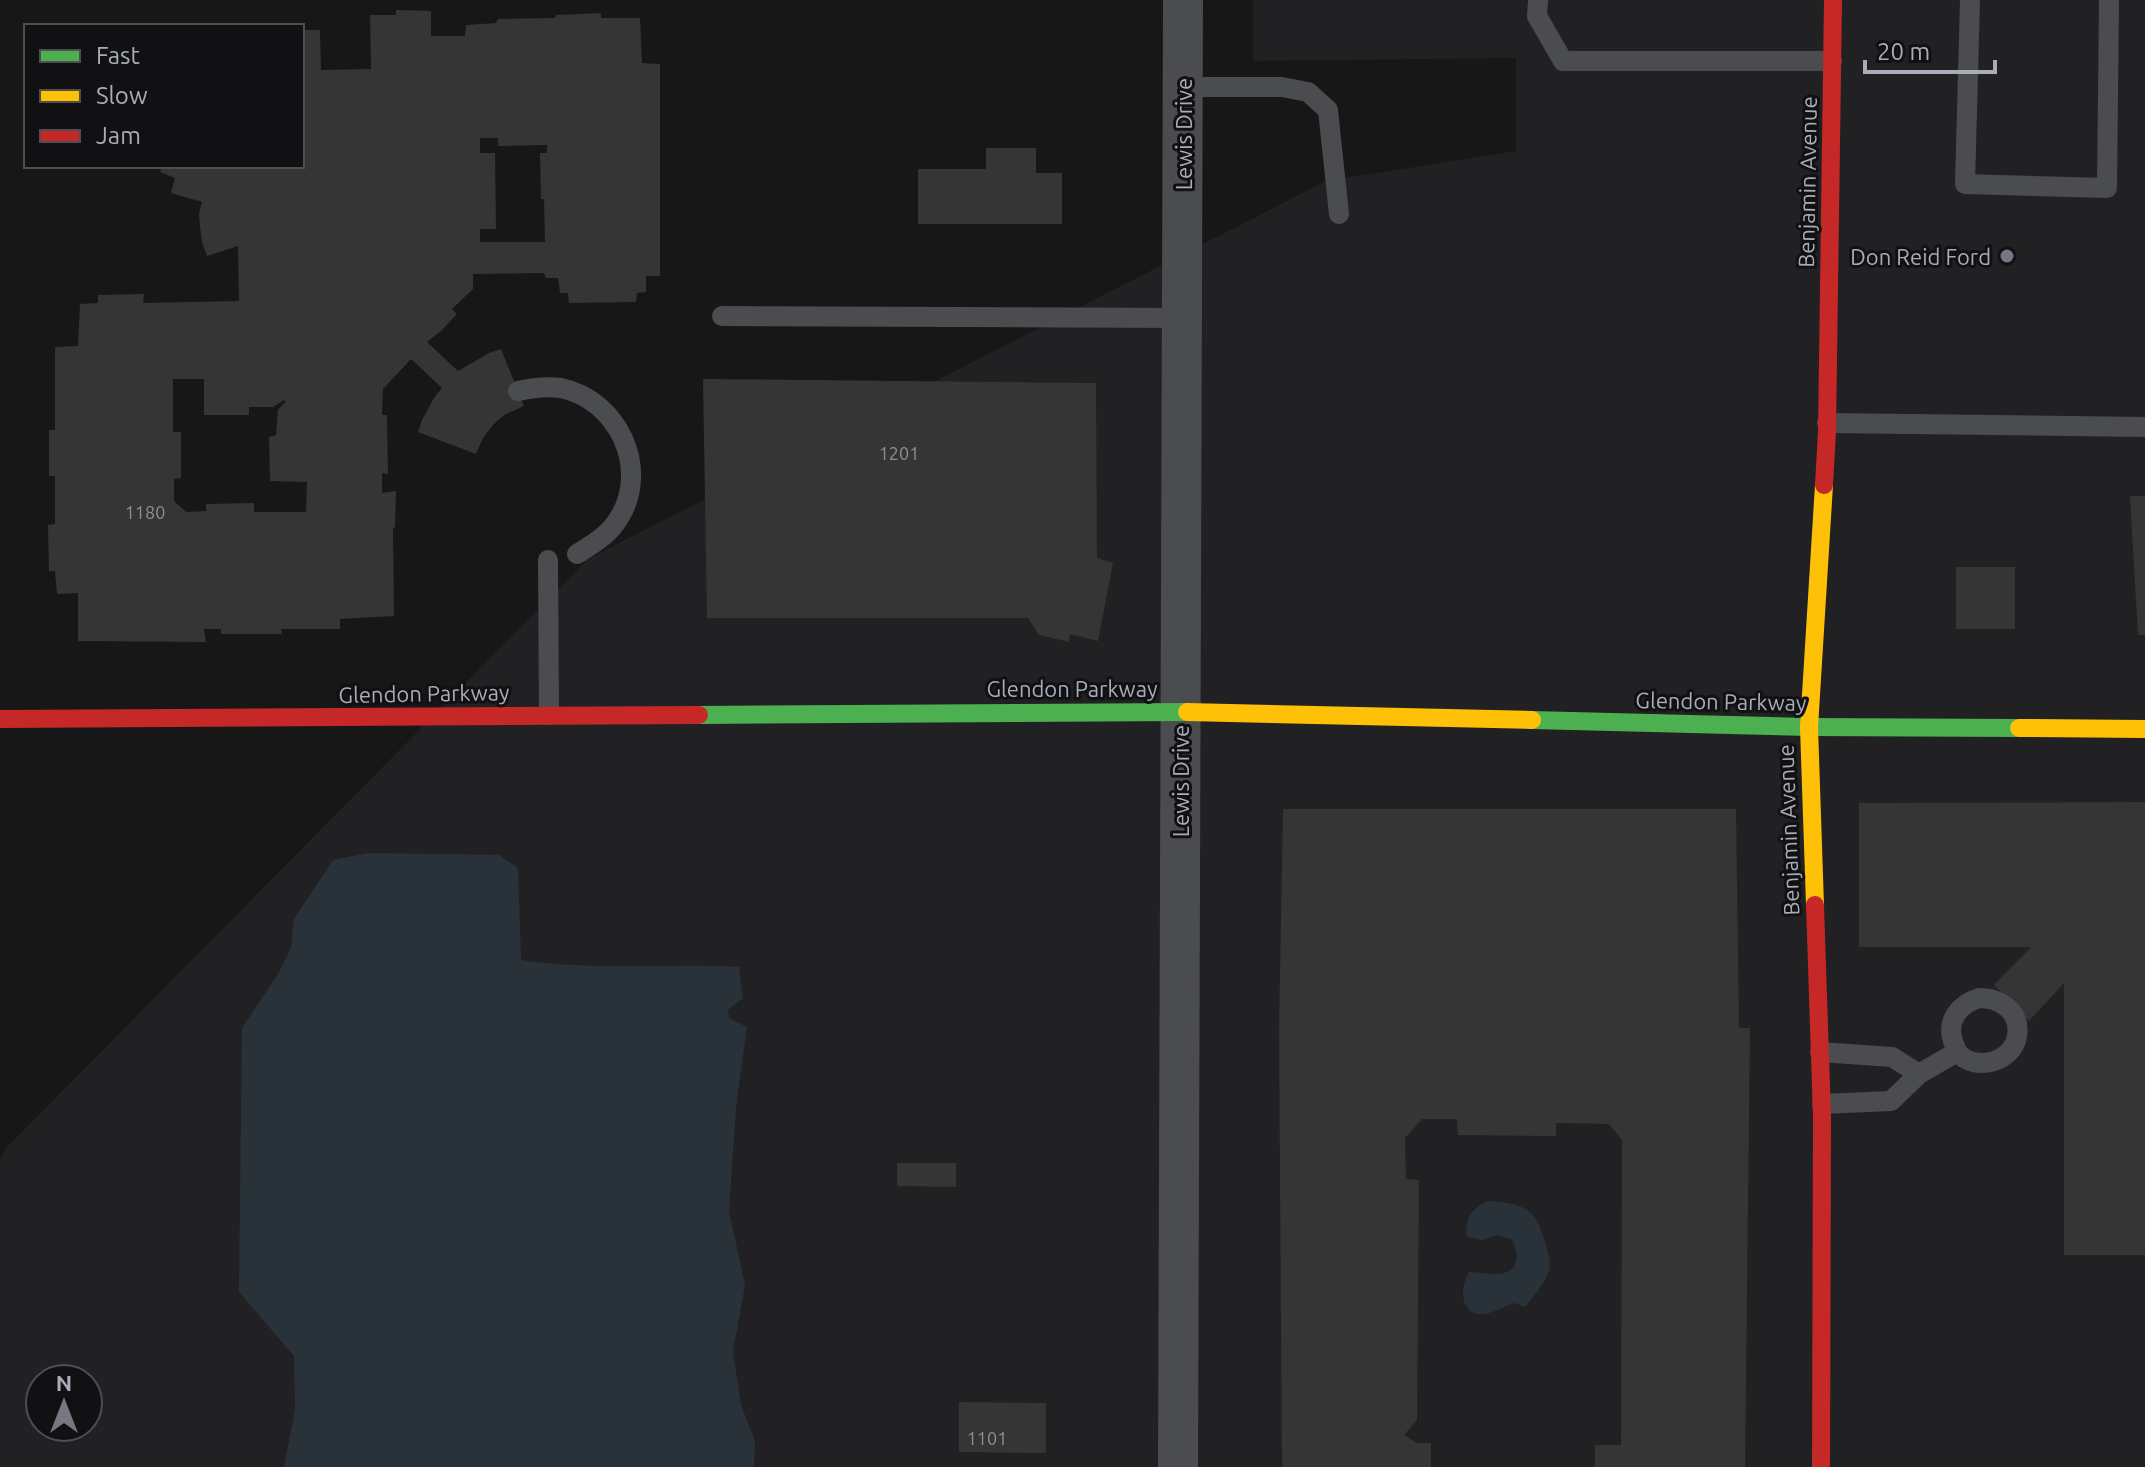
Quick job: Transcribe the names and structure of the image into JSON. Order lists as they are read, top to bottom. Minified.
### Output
{"streets":{"street":["Lewis Drive","Benjamin Avenue","Glendon Parkway"]},"crossings":[["Lewis Drive","Glendon Parkway"],["Benjamin Avenue","Glendon Parkway"]],"places":["Don Reid Ford"],"house_numbers":["1201","1180","1101"],"legend":["Fast","Slow","Jam"],"scale_bar":"20 m","north":"top"}
